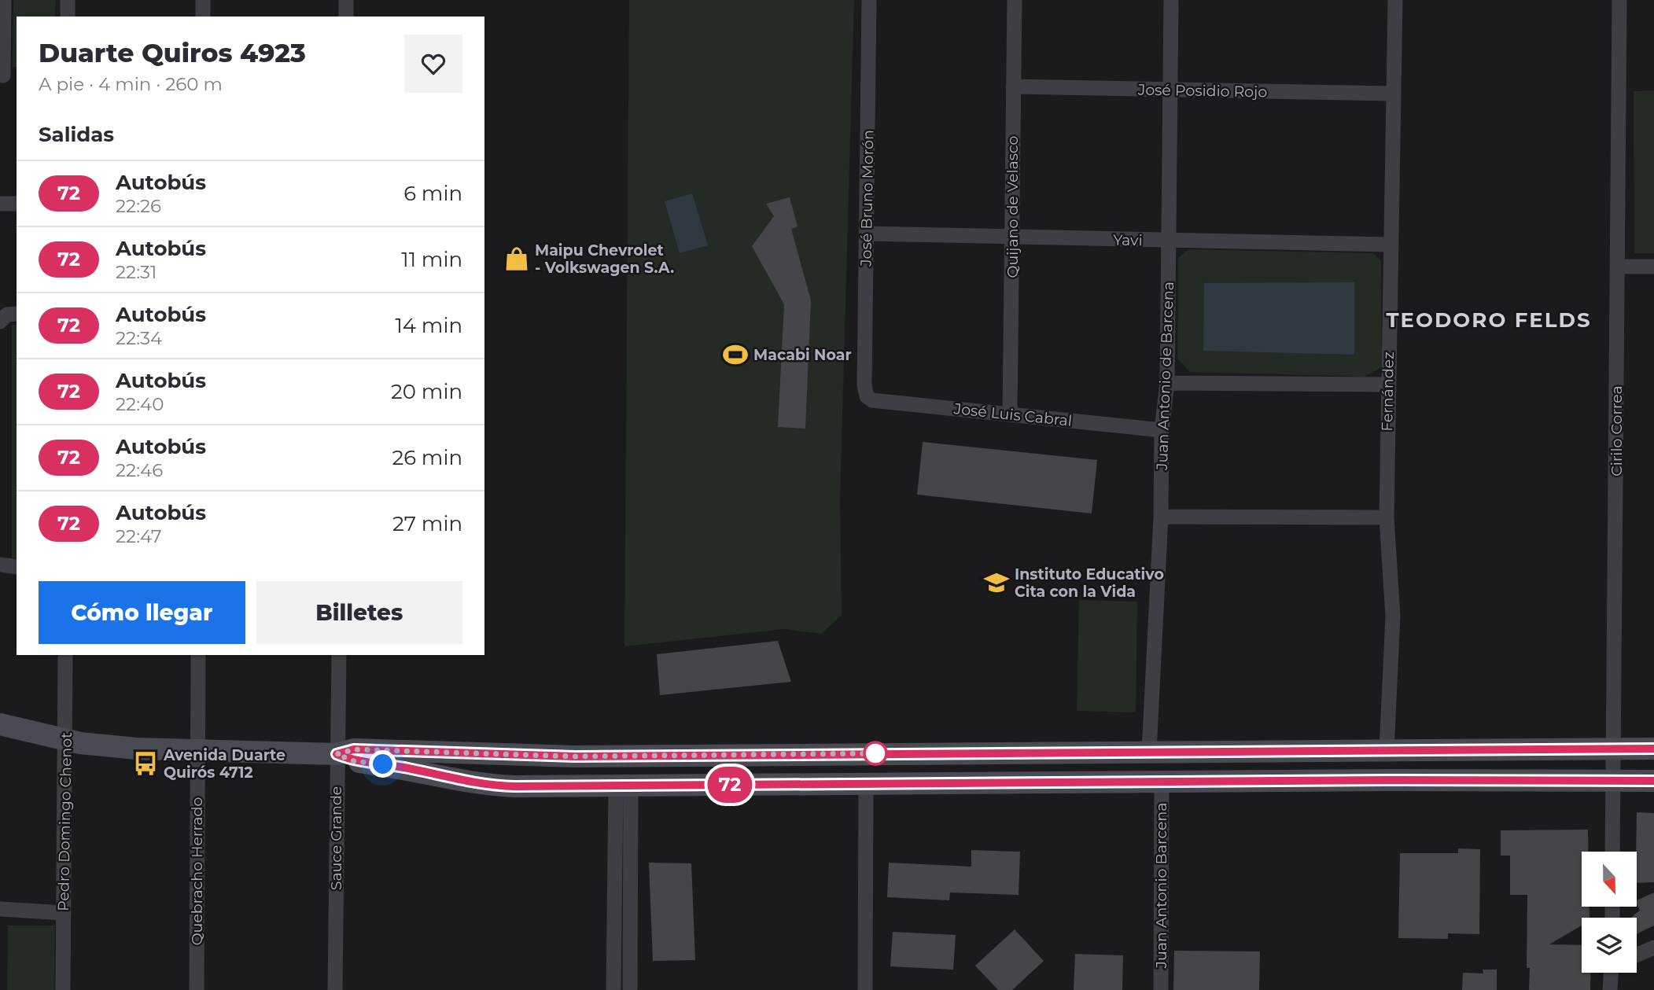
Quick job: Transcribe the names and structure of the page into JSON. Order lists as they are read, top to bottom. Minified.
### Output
{"streets":{"street":["José Posidio Rojo","José Bruno Morón","Quijano de Velasco","Yavi","Juan Antonio de Barcena","Fernández","José Luis Cabral","Cirilo Correa","Pedro Domingo Chenot","Sauce Grande","Quebracho Herrado","Juan Antonio Barcena"]},"crossings":[["José Posidio Rojo","Quijano de Velasco"],["José Posidio Rojo","Juan Antonio de Barcena"],["José Posidio Rojo","Fernández"],["José Bruno Morón","Yavi"],["José Bruno Morón","José Luis Cabral"],["Quijano de Velasco","Yavi"],["Quijano de Velasco","José Luis Cabral"],["Yavi","Juan Antonio de Barcena"],["Yavi","Fernández"],["Juan Antonio de Barcena","José Luis Cabral"]],"districts":["TEODORO FELDS"],"places":{"shop":["Maipu Chevrolet - Volkswagen S.A."],"sports":["Macabi Noar"],"school or university":["Instituto Educativo Cita con la Vida"],"bus stop":["Avenida Duarte Quirós 4712"]},"lines":["bus line 72"],"north":"bottom","page":{"on_map":"72","heading":[["Duarte Quiros 4923","A pie · 4 min · 260 m"],"Salidas"],"list":[{"mark":"72","name":"Autobús","note":"22:26","value":"6 min"},{"mark":"72","name":"Autobús","note":"22:31","value":"11 min"},{"mark":"72","name":"Autobús","note":"22:34","value":"14 min"},{"mark":"72","name":"Autobús","note":"22:40","value":"20 min"},{"mark":"72","name":"Autobús","note":"22:46","value":"26 min"},{"mark":"72","name":"Autobús","note":"22:47","value":"27 min"}],"buttons":["Cómo llegar","Billetes"]}}
